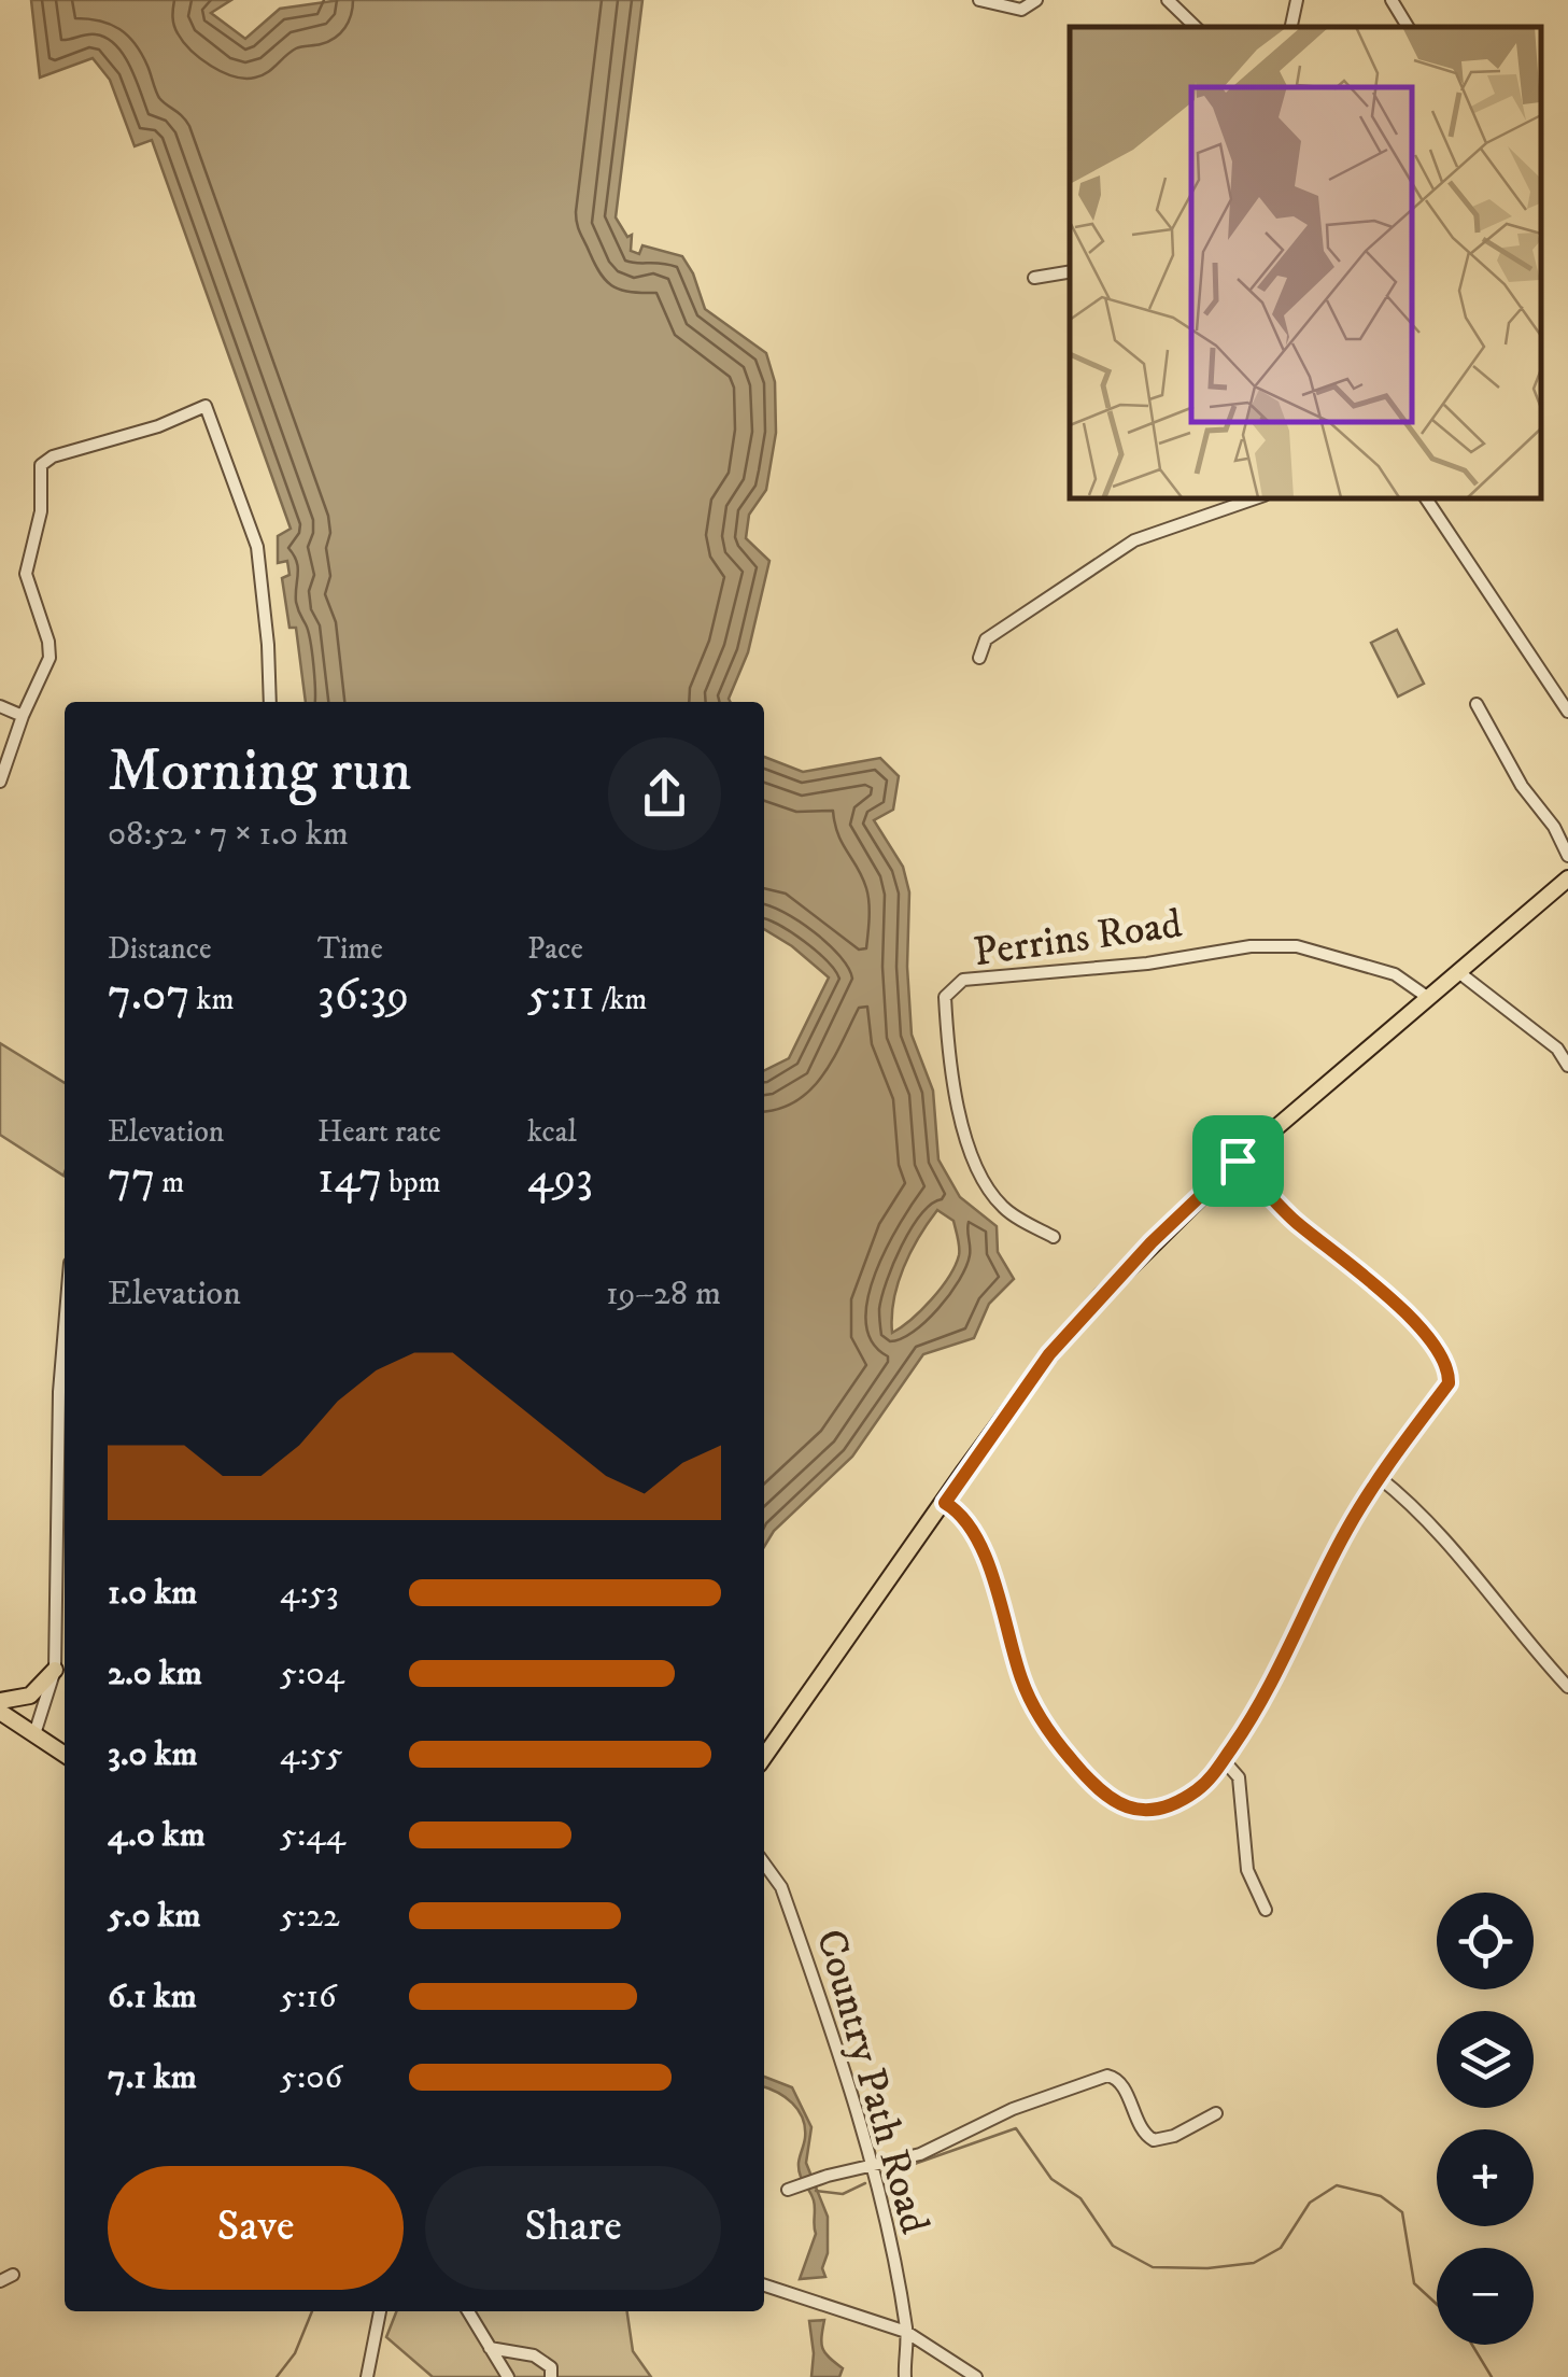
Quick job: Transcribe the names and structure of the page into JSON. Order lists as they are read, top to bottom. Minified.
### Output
{"streets":{"street":["Perrins Road","Country Path Road"]},"page":{"heading":["Morning run","08:52 · 7 × 1.0 km"],"stats":[["Distance","7.07 km"],["Time","36:39"],["Pace","5:11 /km"],["Elevation","77 m"],["Heart rate","147 bpm"],["kcal","493"]],"chart":["Elevation","19–28 m"],"list":[{"name":"1.0 km","note":"4:53"},{"name":"2.0 km","note":"5:04"},{"name":"3.0 km","note":"4:55"},{"name":"4.0 km","note":"5:44"},{"name":"5.0 km","note":"5:22"},{"name":"6.1 km","note":"5:16"},{"name":"7.1 km","note":"5:06"}],"map_buttons":["+","−"],"buttons":["Save","Share"]}}
